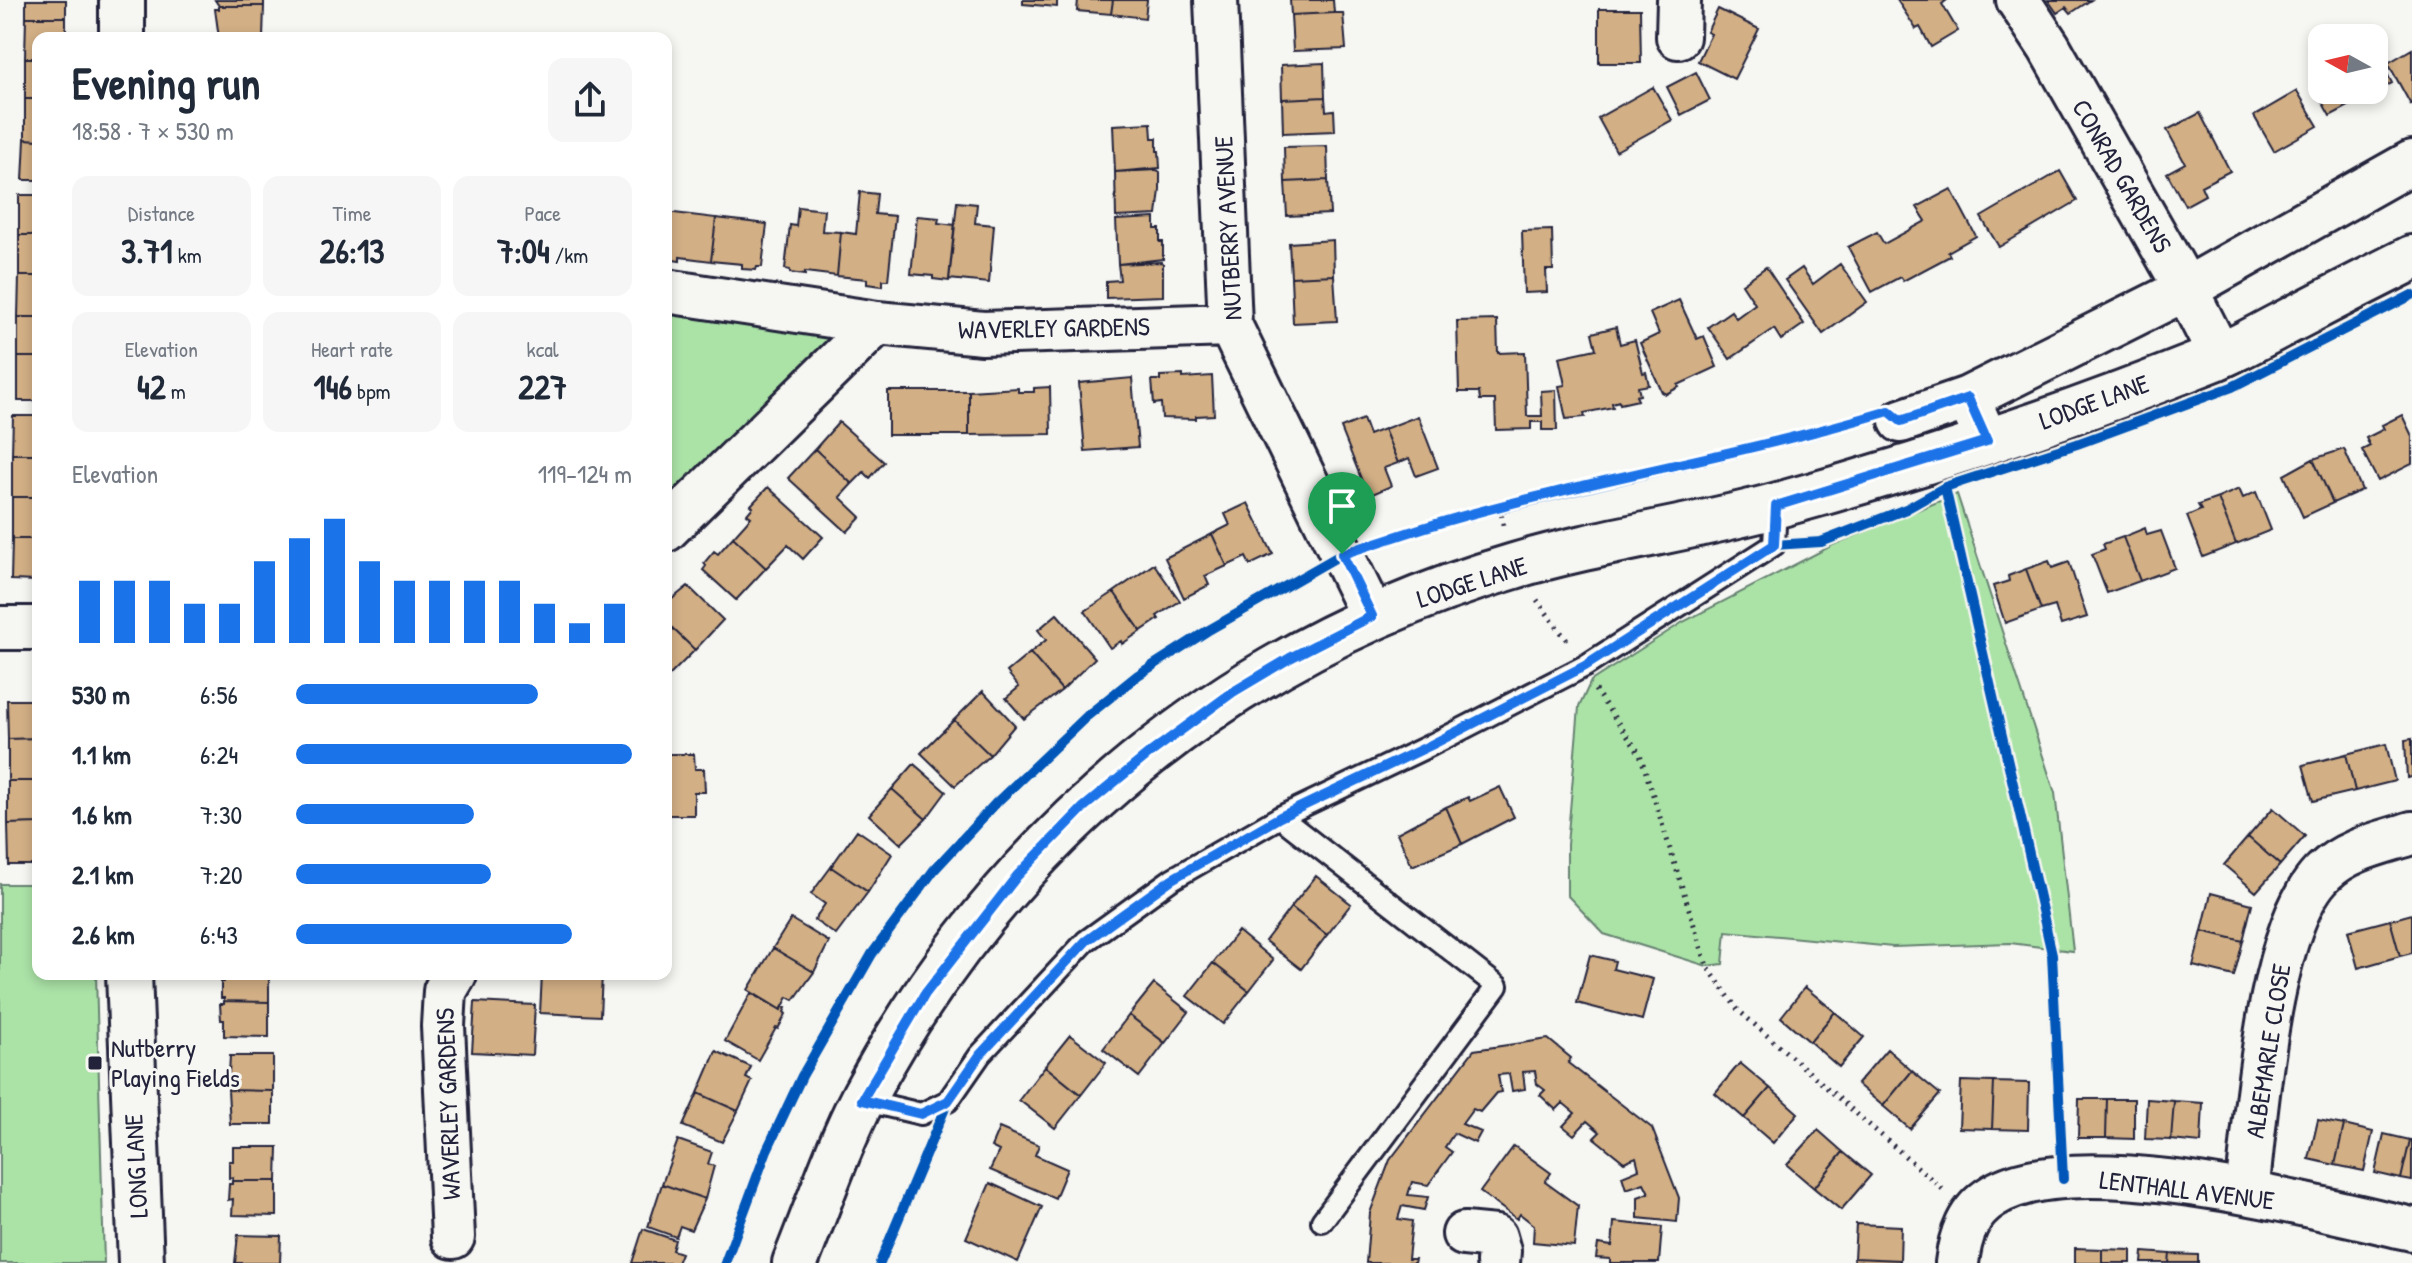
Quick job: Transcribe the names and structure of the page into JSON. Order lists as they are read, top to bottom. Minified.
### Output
{"streets":{"street":["CONRAD GARDENS","NUTBERRY AVENUE","WAVERLEY GARDENS","LODGE LANE","ALBEMARLE CLOSE","LONG LANE","LENTHALL AVENUE"]},"crossings":[["CONRAD GARDENS","LODGE LANE"],["NUTBERRY AVENUE","WAVERLEY GARDENS"],["NUTBERRY AVENUE","LODGE LANE"],["ALBEMARLE CLOSE","LENTHALL AVENUE"]],"places":{"transit":["Nutberry Playing Fields"]},"north":"left","page":{"heading":["Evening run","18:58 · 7 × 530 m"],"stats":[["Distance","3.71 km"],["Time","26:13"],["Pace","7:04 /km"],["Elevation","42 m"],["Heart rate","146 bpm"],["kcal","227"]],"chart":["Elevation","119–124 m"],"list":[{"name":"530 m","note":"6:56"},{"name":"1.1 km","note":"6:24"},{"name":"1.6 km","note":"7:30"},{"name":"2.1 km","note":"7:20"},{"name":"2.6 km","note":"6:43"}]}}
